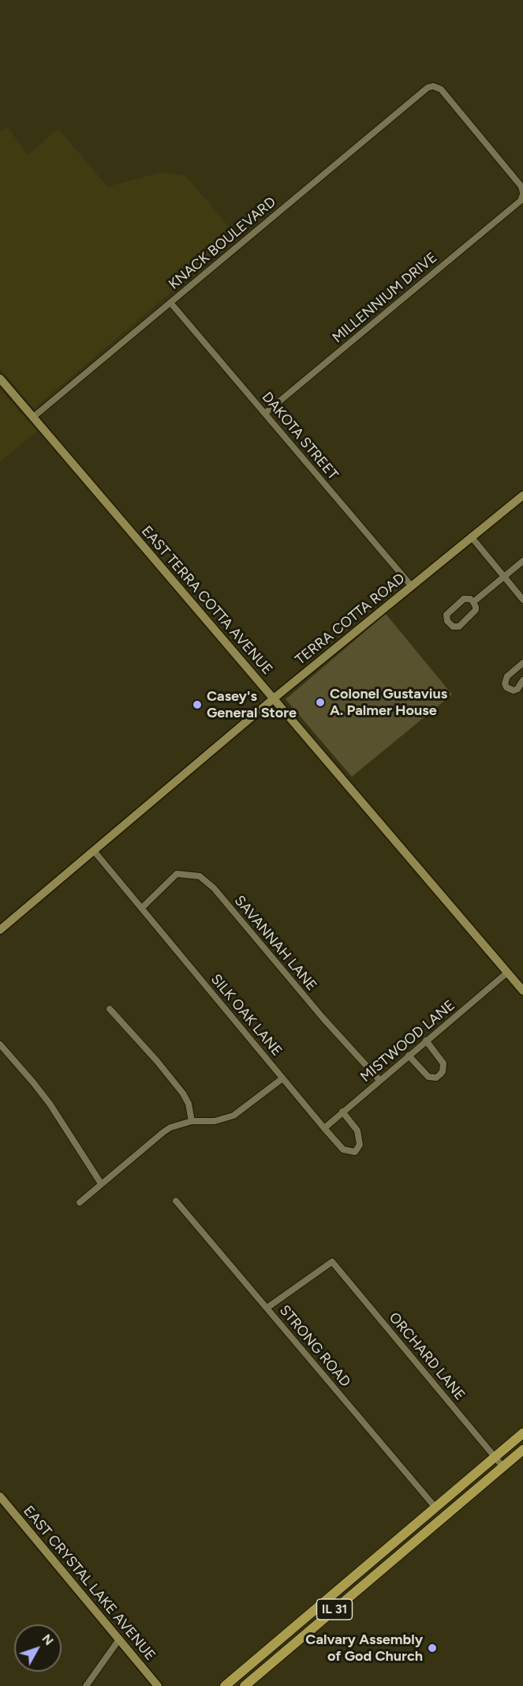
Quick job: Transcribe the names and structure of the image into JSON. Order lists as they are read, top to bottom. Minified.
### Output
{"streets":{"main road":["IL 31"],"street":["KNACK BOULEVARD","MILLENNIUM DRIVE","DAKOTA STREET","EAST TERRA COTTA AVENUE","TERRA COTTA ROAD","SAVANNAH LANE","SILK OAK LANE","MISTWOOD LANE","STRONG ROAD","ORCHARD LANE","EAST CRYSTAL LAKE AVENUE"]},"crossings":[["KNACK BOULEVARD","MILLENNIUM DRIVE"],["KNACK BOULEVARD","DAKOTA STREET"],["KNACK BOULEVARD","EAST TERRA COTTA AVENUE"],["MILLENNIUM DRIVE","DAKOTA STREET"],["DAKOTA STREET","TERRA COTTA ROAD"],["EAST TERRA COTTA AVENUE","TERRA COTTA ROAD"],["EAST TERRA COTTA AVENUE","MISTWOOD LANE"],["TERRA COTTA ROAD","SILK OAK LANE"],["SAVANNAH LANE","SILK OAK LANE"],["SAVANNAH LANE","MISTWOOD LANE"],["SILK OAK LANE","MISTWOOD LANE"],["STRONG ROAD","ORCHARD LANE"],["STRONG ROAD","IL 31"],["ORCHARD LANE","IL 31"]],"places":["Colonel Gustavius A. Palmer House","Casey's General Store","Calvary Assembly of God Church"],"north":"top right"}
